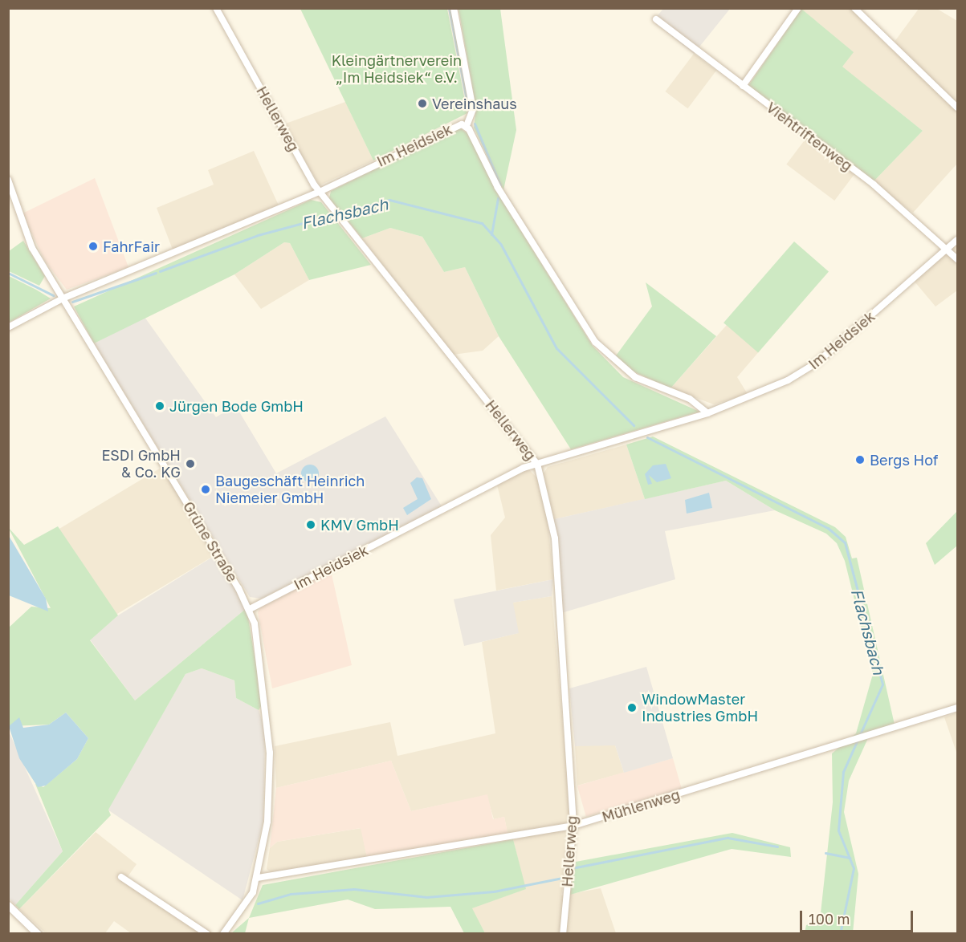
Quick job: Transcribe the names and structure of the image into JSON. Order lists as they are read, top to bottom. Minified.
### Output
{"streets":{"street":["Hellerweg","Viehtriftenweg","Im Heidsiek","Grüne Straße","Mühlenweg"]},"crossings":[["Hellerweg","Im Heidsiek"],["Hellerweg","Mühlenweg"],["Viehtriftenweg","Im Heidsiek"],["Im Heidsiek","Grüne Straße"],["Grüne Straße","Mühlenweg"]],"water":["Flachsbach"],"parks":["Kleingärtnerverein „Im Heidsiek“ e.V."],"places":["Vereinshaus","FahrFair","Jürgen Bode GmbH","Bergs Hof","ESDI GmbH & Co. KG","Baugeschäft Heinrich Niemeier GmbH","KMV GmbH","WindowMaster Industries GmbH"],"scale_bar":"100 m"}
